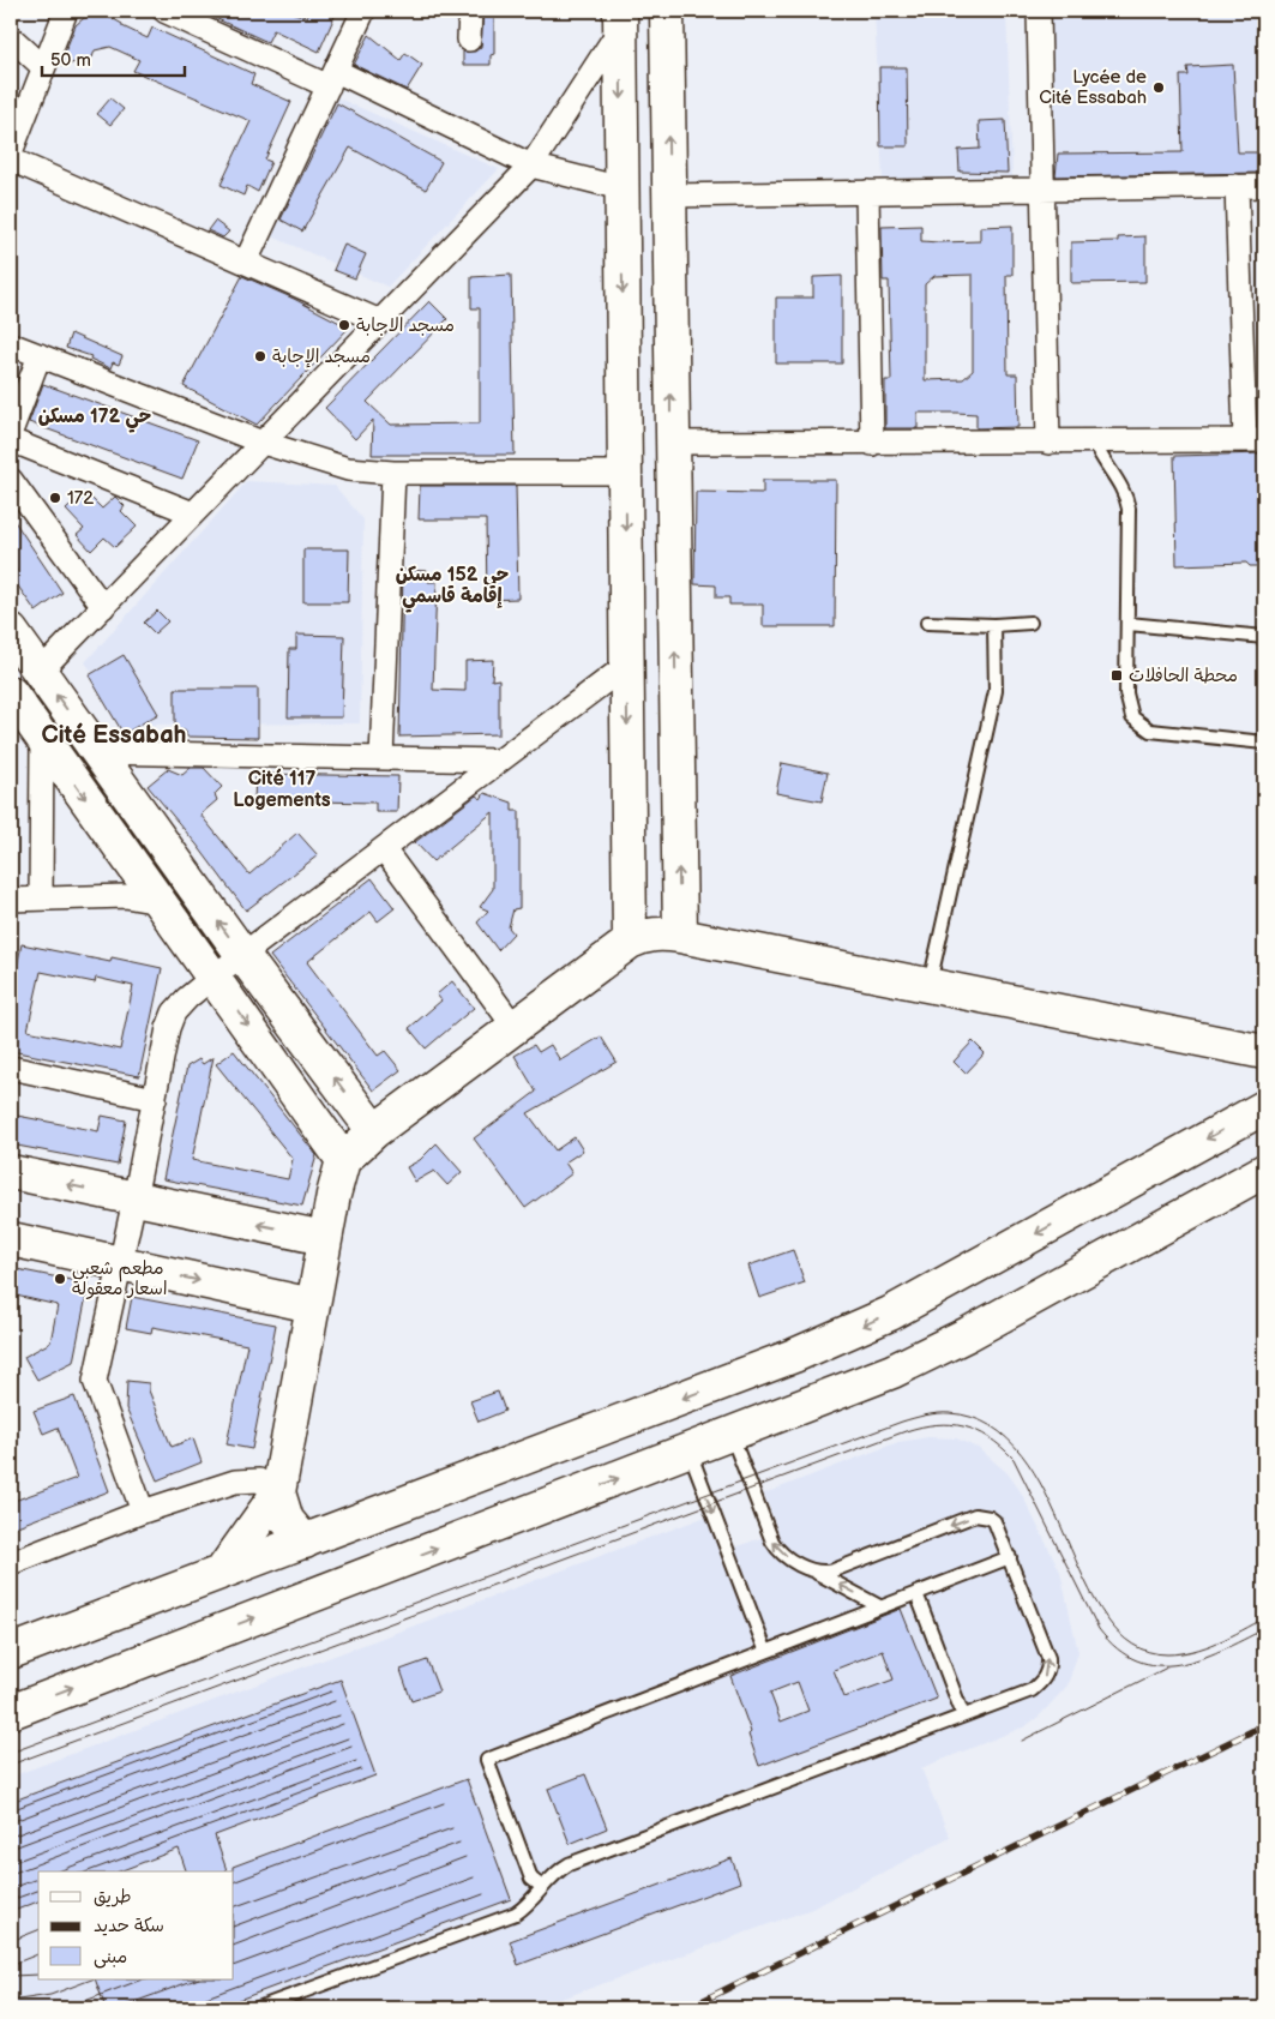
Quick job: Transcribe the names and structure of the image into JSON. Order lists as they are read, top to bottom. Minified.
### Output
{"districts":["حي 172 مسكن","حي 152 مسكن إقامة قاسمي","Cité Essabah","Cité 117 Logements"],"places":{"other":["Lycée de Cité Essabah","مسجد الاجابة","مسجد الإجابة","172","مطعم شعبي اسعار معقولة"],"transit":["محطة الحافلات"]},"legend":["طريق","سكة حديد","مبنى"],"scale_bar":"50 m"}
